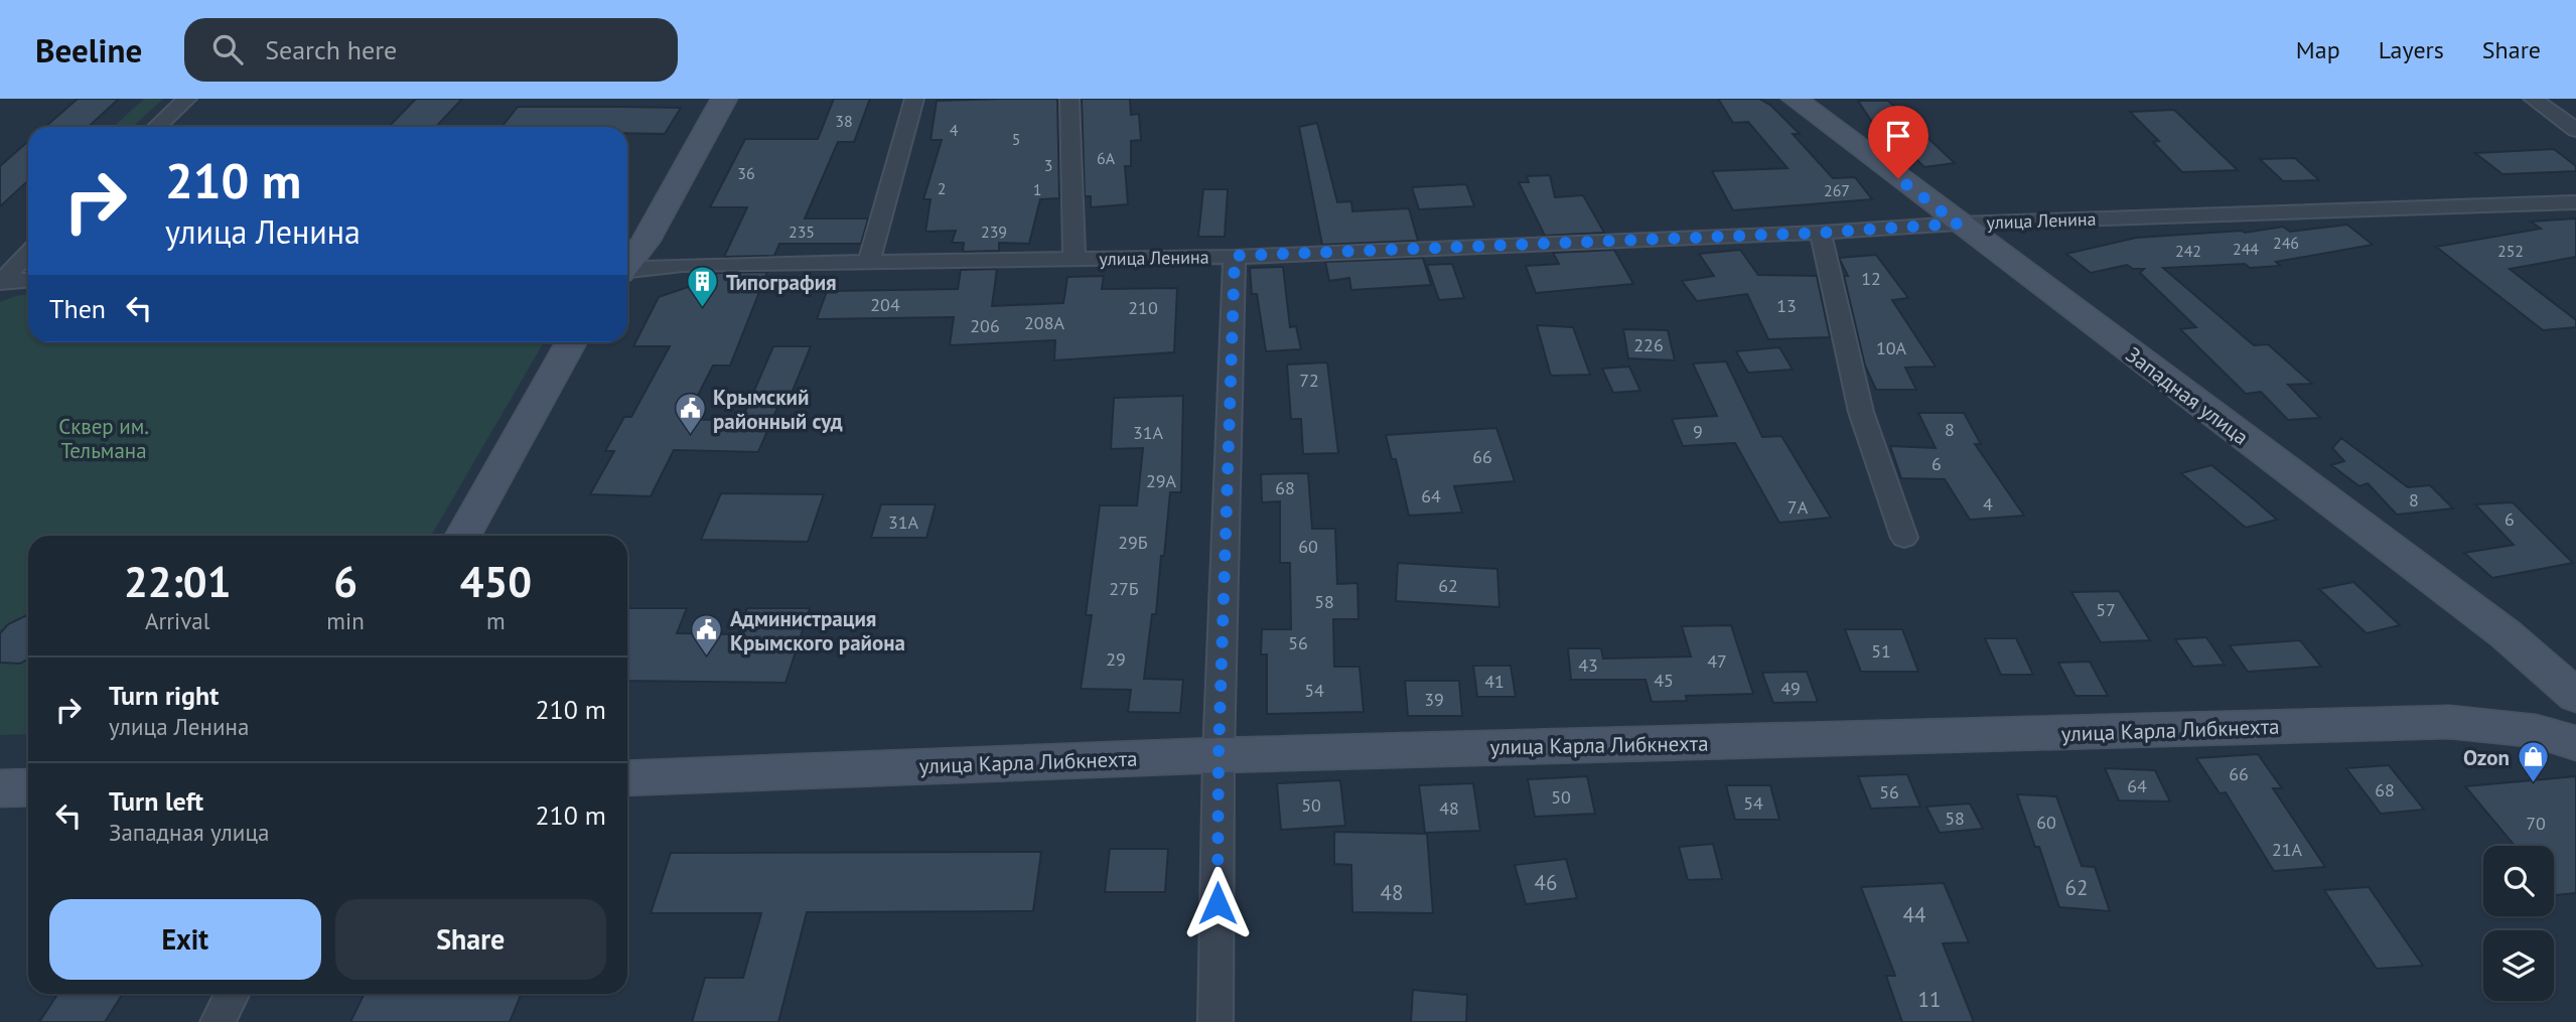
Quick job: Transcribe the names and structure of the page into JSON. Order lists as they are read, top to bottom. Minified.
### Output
{"streets":{"main road":["Западная улица","улица Карла Либкнехта"],"street":["улица Ленина"]},"crossings":[["улица Ленина","Западная улица"]],"parks":["Сквер им. Тельмана"],"places":{"building":["Типография"],"public building":["Крымский районный суд","Администрация Крымского района"],"shop":["Ozon"]},"house_numbers":["38","4","5","6А","3","36","2","1","267","235","239","246","244","242","252","12","204","13","210","208А","206","226","10А","72","8","9","31А","66","6","29А","68","64","8","4","7А","6","31А","29Б","60","62","27Б","58","57","56","51","29","47","43","45","41","49","54","39","66","64","68","56","50","54","50","48","58","60","70","21А","46","62","48","44","11"],"page":{"header":"Beeline","search":"Search here","nav":["Map","Layers","Share"],"turn":["210 m","улица Ленина"],"then":"Then","eta":["22:01","Arrival","6","min","450","m"],"list":[{"name":"Turn right","note":"улица Ленина","value":"210 m"},{"name":"Turn left","note":"Западная улица","value":"210 m"}],"buttons":["Exit","Share"]}}
